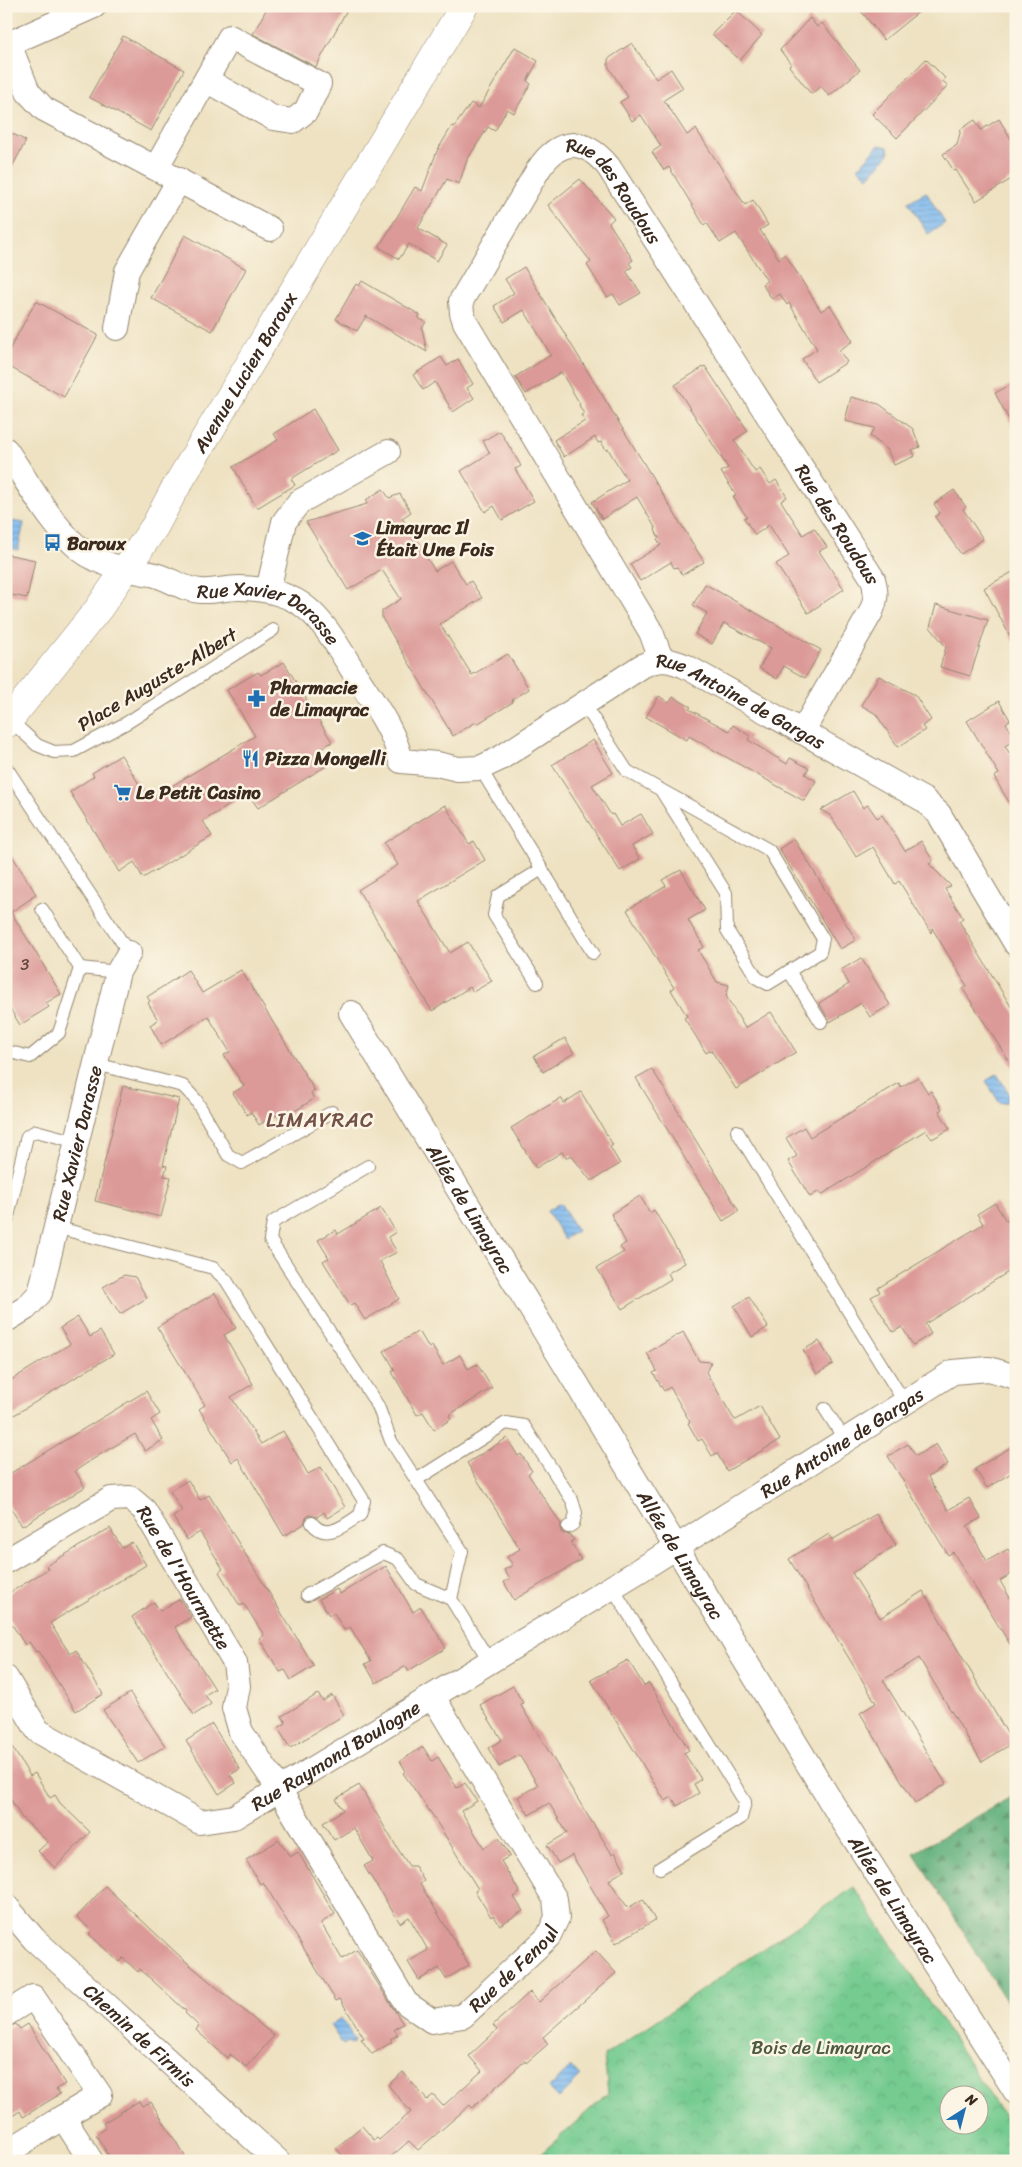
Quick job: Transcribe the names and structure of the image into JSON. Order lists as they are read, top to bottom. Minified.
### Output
{"streets":{"street":["Rue des Roudous","Avenue Lucien Baroux","Rue Xavier Darasse","Rue Antoine de Gargas","Allée de Limayrac","Rue de l'Hourmette","Rue Raymond Boulogne","Rue de Fenoul","Chemin de Firmis"],"lane":["Place Auguste-Albert"]},"crossings":[["Rue des Roudous","Rue Antoine de Gargas"],["Avenue Lucien Baroux","Rue Xavier Darasse"],["Avenue Lucien Baroux","Place Auguste-Albert"],["Rue Xavier Darasse","Rue Antoine de Gargas"],["Rue Antoine de Gargas","Allée de Limayrac"],["Rue Antoine de Gargas","Rue Raymond Boulogne"],["Allée de Limayrac","Rue Raymond Boulogne"],["Rue de l'Hourmette","Rue Raymond Boulogne"],["Rue de l'Hourmette","Rue de Fenoul"],["Rue Raymond Boulogne","Rue de Fenoul"]],"districts":["LIMAYRAC"],"parks":["Bois de Limayrac"],"places":{"school or university":["Limayrac Il Était Une Fois"],"bus stop":["Baroux"],"pharmacy":["Pharmacie de Limayrac"],"restaurant":["Pizza Mongelli"],"supermarket":["Le Petit Casino"]},"house_numbers":["3"],"north":"top right"}
